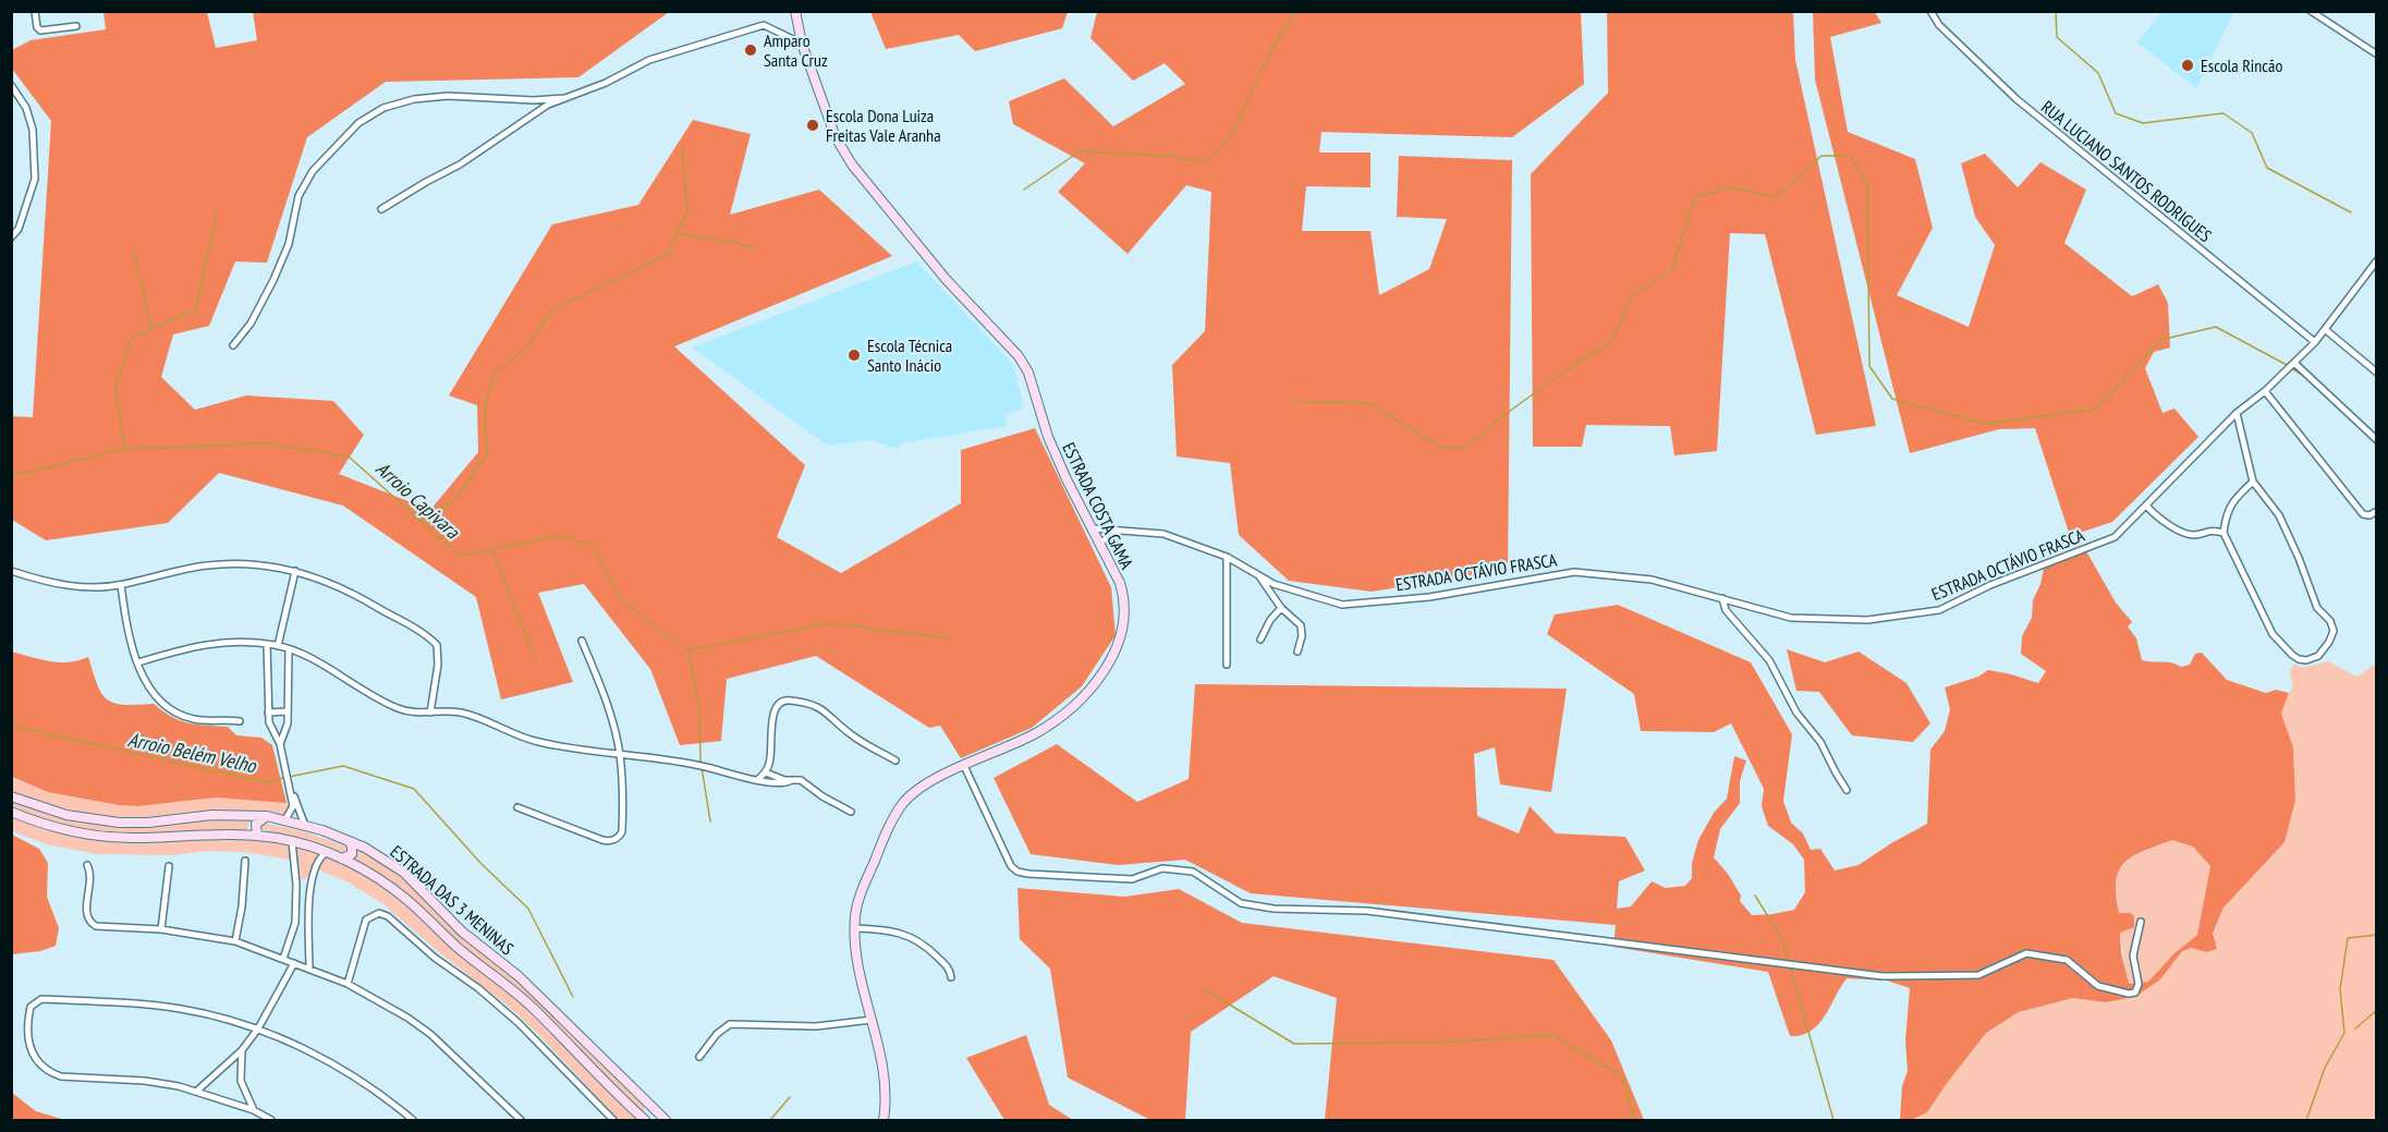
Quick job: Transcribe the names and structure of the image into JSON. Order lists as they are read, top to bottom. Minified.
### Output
{"streets":{"main road":["ESTRADA COSTA GAMA","ESTRADA DAS 3 MENINAS"],"street":["RUA LUCIANO SANTOS RODRIGUES","ESTRADA OCTÁVIO FRASCA"]},"crossings":[["RUA LUCIANO SANTOS RODRIGUES","ESTRADA OCTÁVIO FRASCA"],["ESTRADA COSTA GAMA","ESTRADA OCTÁVIO FRASCA"]],"water":["Arroio Capivara","Arroio Belém Velho"],"places":["Amparo Santa Cruz","Escola Rincão","Escola Dona Luiza Freitas Vale Aranha","Escola Técnica Santo Inácio"]}
